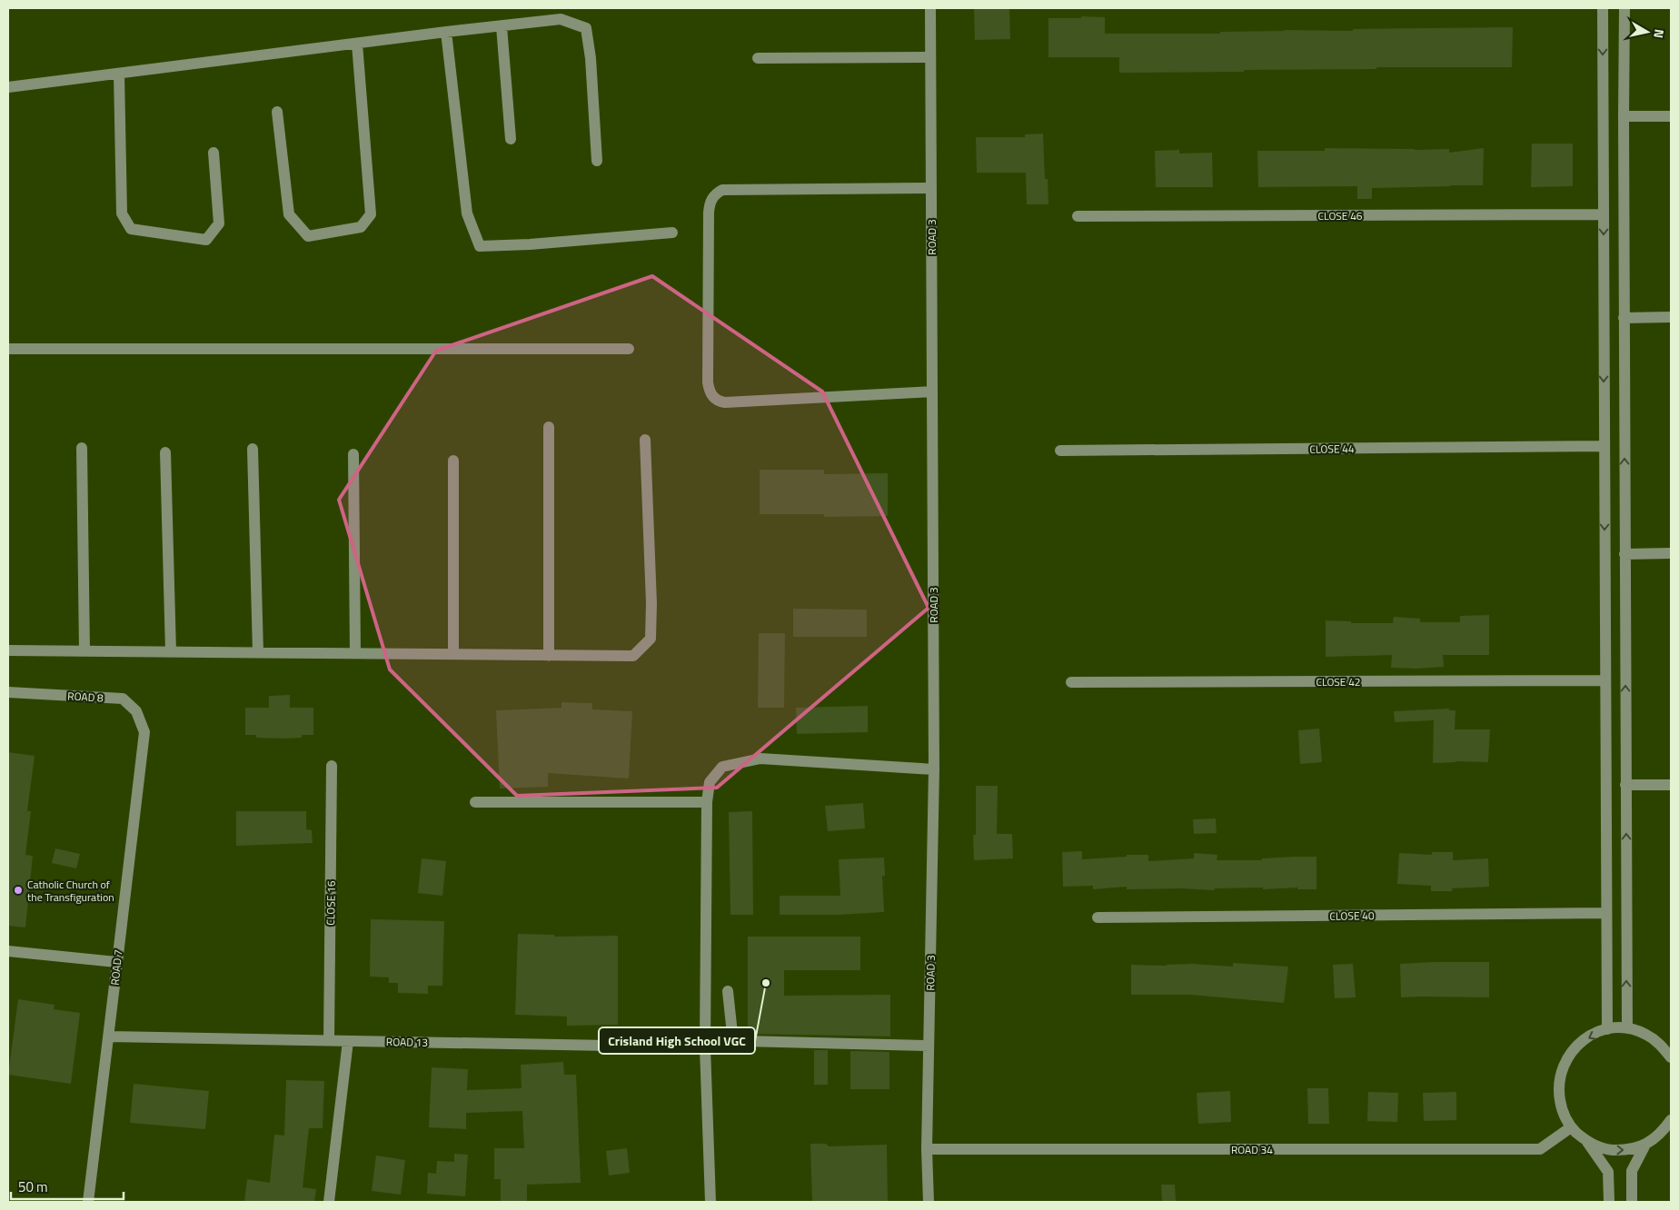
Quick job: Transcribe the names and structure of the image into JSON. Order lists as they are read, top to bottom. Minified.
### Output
{"streets":{"street":["CLOSE 46","ROAD 3","CLOSE 44","CLOSE 42","ROAD 8","CLOSE 16","CLOSE 40","ROAD 7","ROAD 13","ROAD 34"]},"crossings":[["ROAD 3","ROAD 34"],["ROAD 8","ROAD 7"],["CLOSE 16","ROAD 13"],["ROAD 7","ROAD 13"]],"places":["Catholic Church of the Transfiguration","Crisland High School VGC"],"scale_bar":"50 m","north":"right"}
